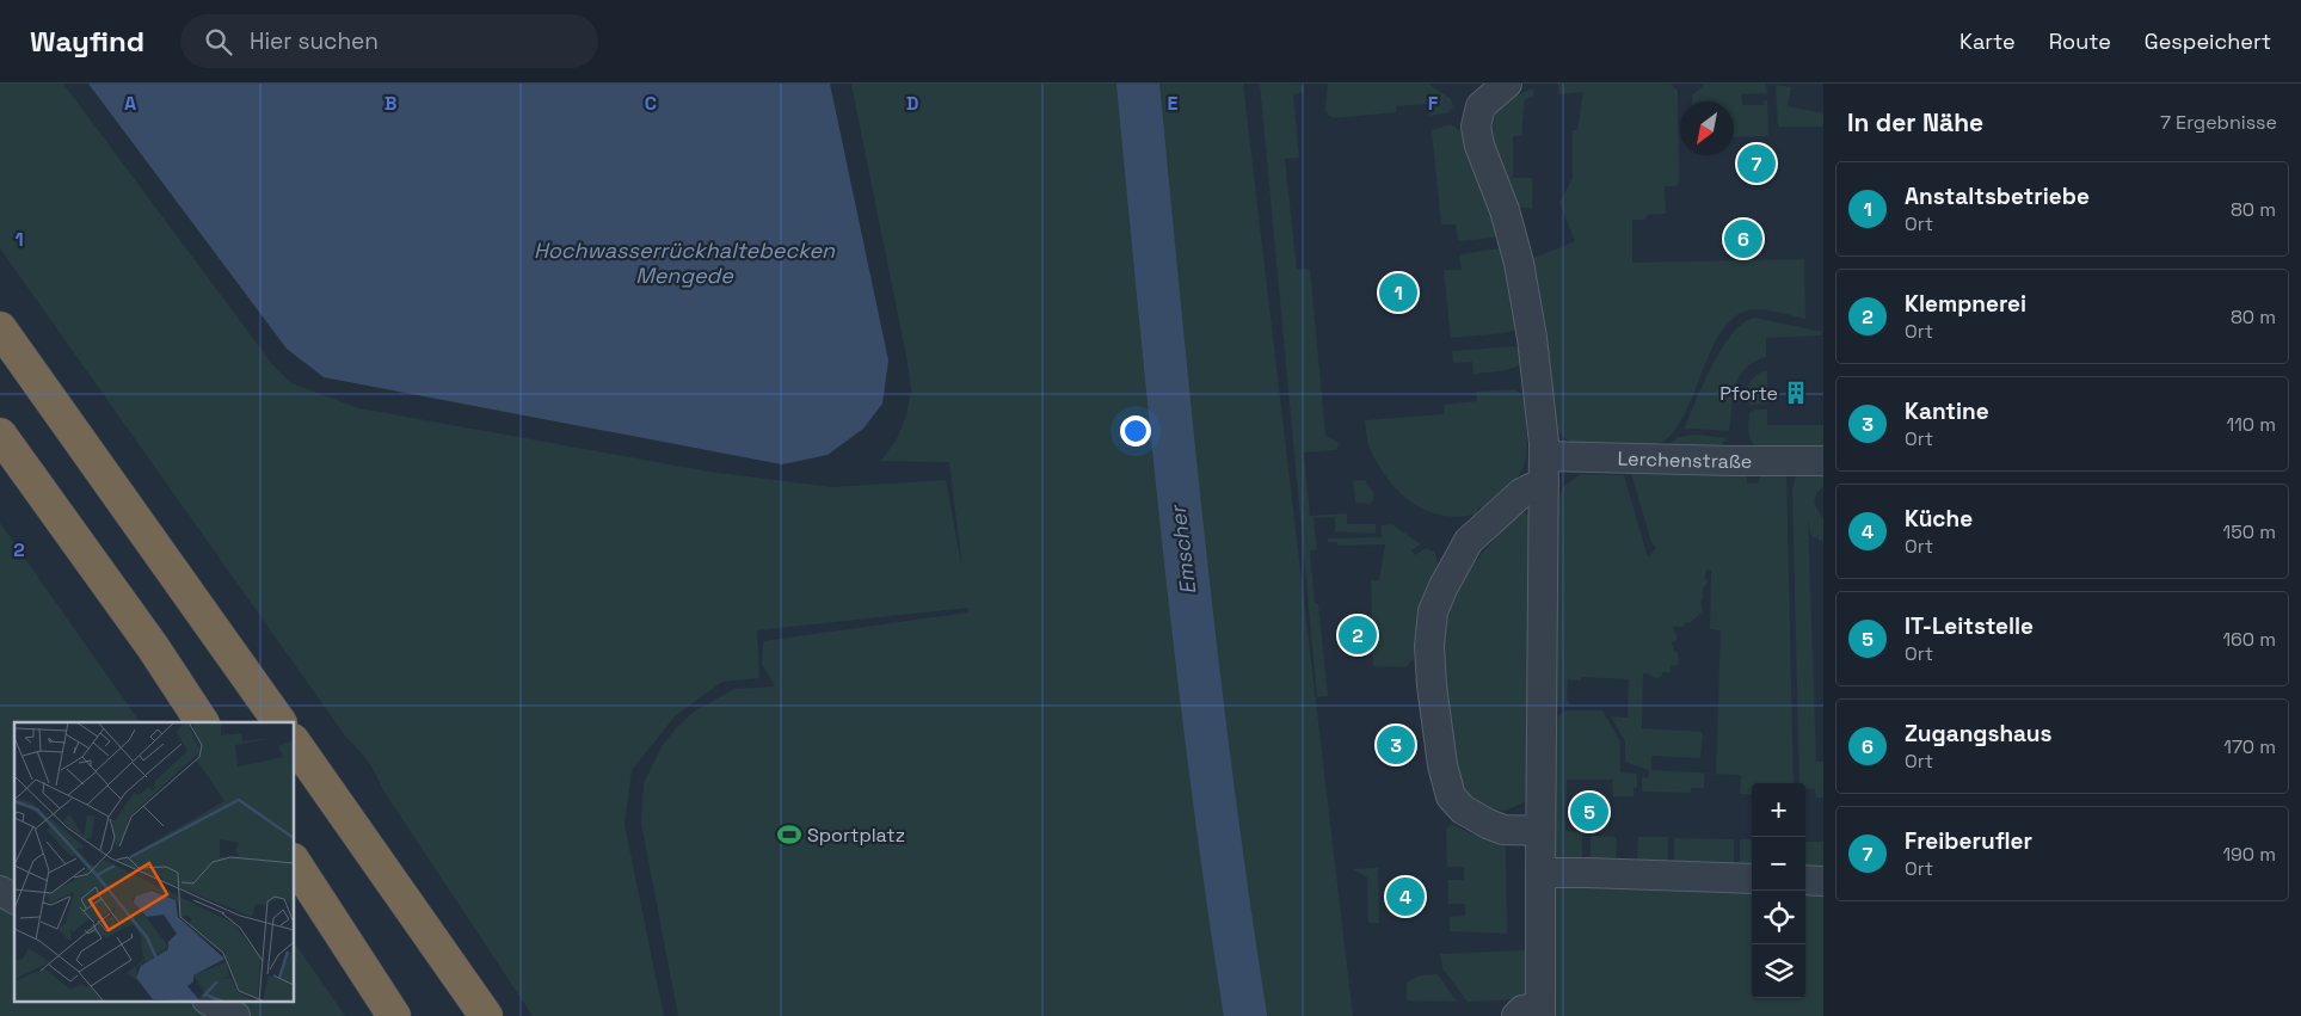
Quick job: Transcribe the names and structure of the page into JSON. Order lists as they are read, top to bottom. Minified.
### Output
{"streets":{"street":["Lerchenstraße"]},"water":["Hochwasserrückhaltebecken Mengede","Emscher"],"places":{"building":["Pforte"],"sports":["Sportplatz"]},"north":"bottom left","page":{"header":"Wayfind","search":"Hier suchen","nav":["Karte","Route","Gespeichert"],"heading":["In der Nähe","7 Ergebnisse"],"pins":["7","6","1","2","3","5","4"],"list":[{"mark":"1","name":"Anstaltsbetriebe","note":"Ort","value":"80 m"},{"mark":"2","name":"Klempnerei","note":"Ort","value":"80 m"},{"mark":"3","name":"Kantine","note":"Ort","value":"110 m"},{"mark":"4","name":"Küche","note":"Ort","value":"150 m"},{"mark":"5","name":"IT-Leitstelle","note":"Ort","value":"160 m"},{"mark":"6","name":"Zugangshaus","note":"Ort","value":"170 m"},{"mark":"7","name":"Freiberufler","note":"Ort","value":"190 m"}],"map_buttons":["+","−"]},"grid":{"columns":["A","B","C","D","E","F"],"rows":["1","2"]}}
